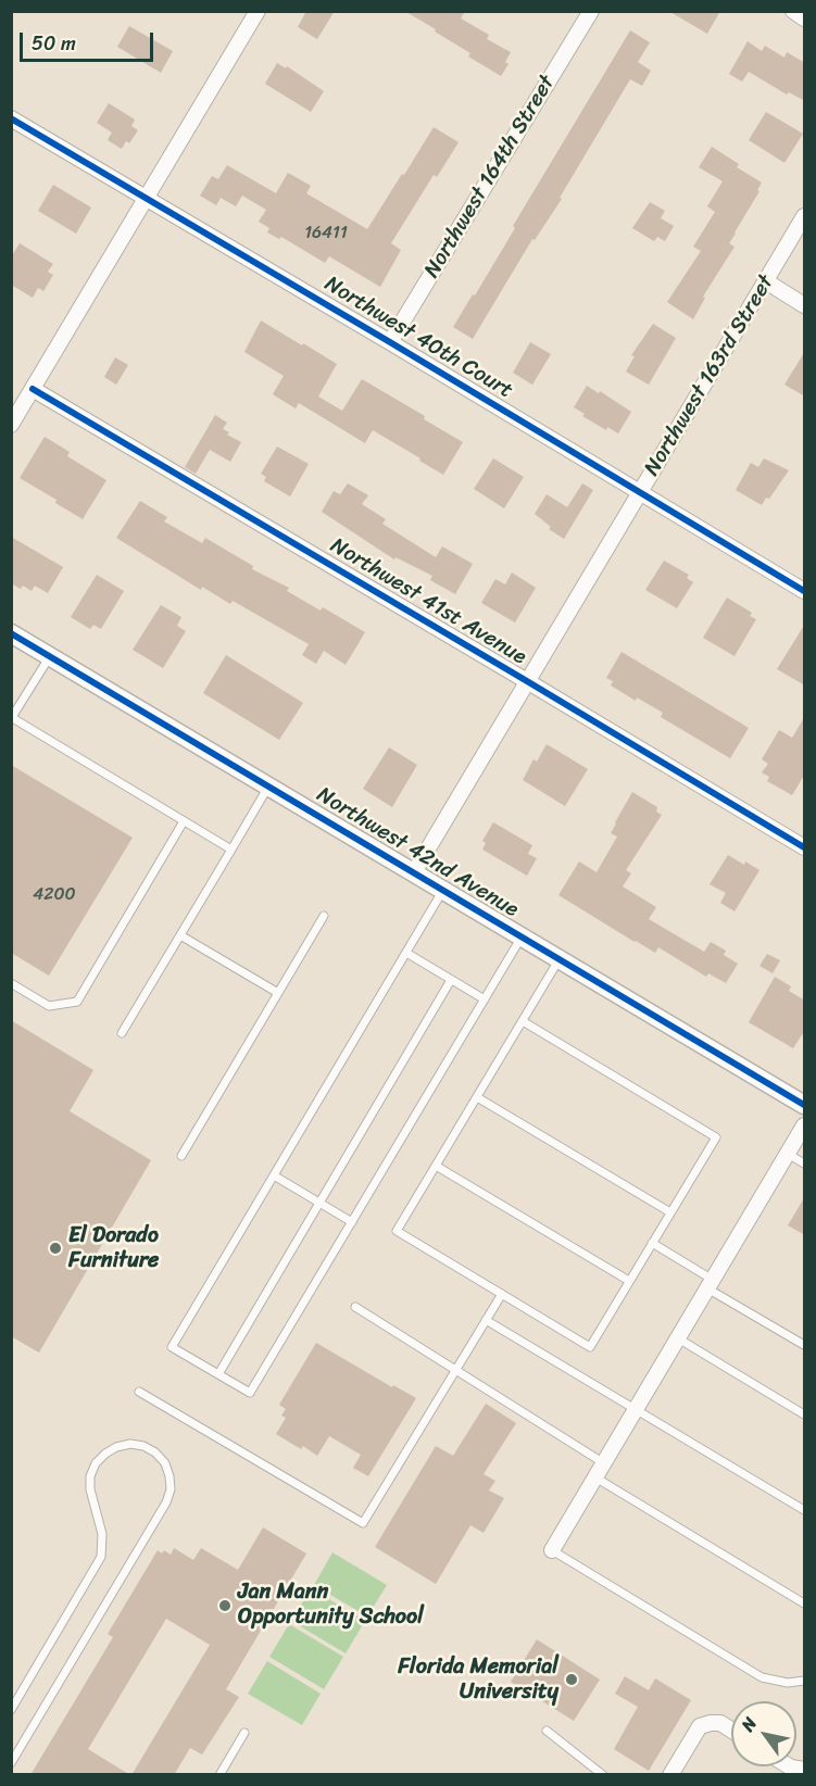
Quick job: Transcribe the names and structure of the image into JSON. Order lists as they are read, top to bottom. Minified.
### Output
{"streets":{"street":["Northwest 164th Street","Northwest 40th Court","Northwest 163rd Street","Northwest 41st Avenue","Northwest 42nd Avenue"]},"crossings":[["Northwest 164th Street","Northwest 40th Court"],["Northwest 40th Court","Northwest 163rd Street"],["Northwest 163rd Street","Northwest 41st Avenue"],["Northwest 163rd Street","Northwest 42nd Avenue"]],"places":["El Dorado Furniture","Jan Mann Opportunity School","Florida Memorial University"],"house_numbers":["16411","4200"],"scale_bar":"50 m","north":"top left"}
